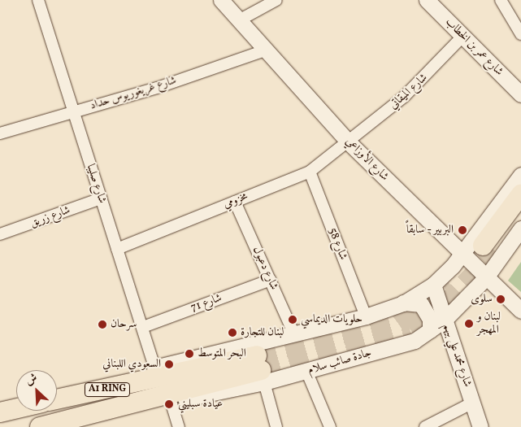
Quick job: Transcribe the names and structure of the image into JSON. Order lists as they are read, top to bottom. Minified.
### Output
{"streets":{"highway":["جادة صائب سلام","A1 RING"],"street":["شارع عمر بن الخطاب","شارع الميقاتي","شارع غريغوريوس حداد","شارع الأوزاعي","شارع صليبا","مخزومي","شارع زريق","شارع 58","شارع دعبول","شارع 71","شارع محمد علي بيهم"]},"crossings":[["شارع عمر بن الخطاب","شارع الميقاتي"],["شارع الميقاتي","شارع الأوزاعي"],["شارع الميقاتي","مخزومي"],["شارع غريغوريوس حداد","شارع الأوزاعي"],["شارع غريغوريوس حداد","شارع صليبا"],["شارع الأوزاعي","مخزومي"],["شارع الأوزاعي","جادة صائب سلام"],["شارع صليبا","مخزومي"],["شارع صليبا","شارع زريق"],["شارع صليبا","شارع 71"],["مخزومي","شارع 58"],["مخزومي","شارع دعبول"],["شارع دعبول","شارع 71"],["شارع محمد علي بيهم","جادة صائب سلام"]],"places":["البربير - سابقاً","سلوى","حلويات الديماسي","لبنان و المهجر","سرحان","لبنان للتجارة","البحر المتوسط","السعودي اللبناني","عيادة سبليني"],"north":"top left"}
